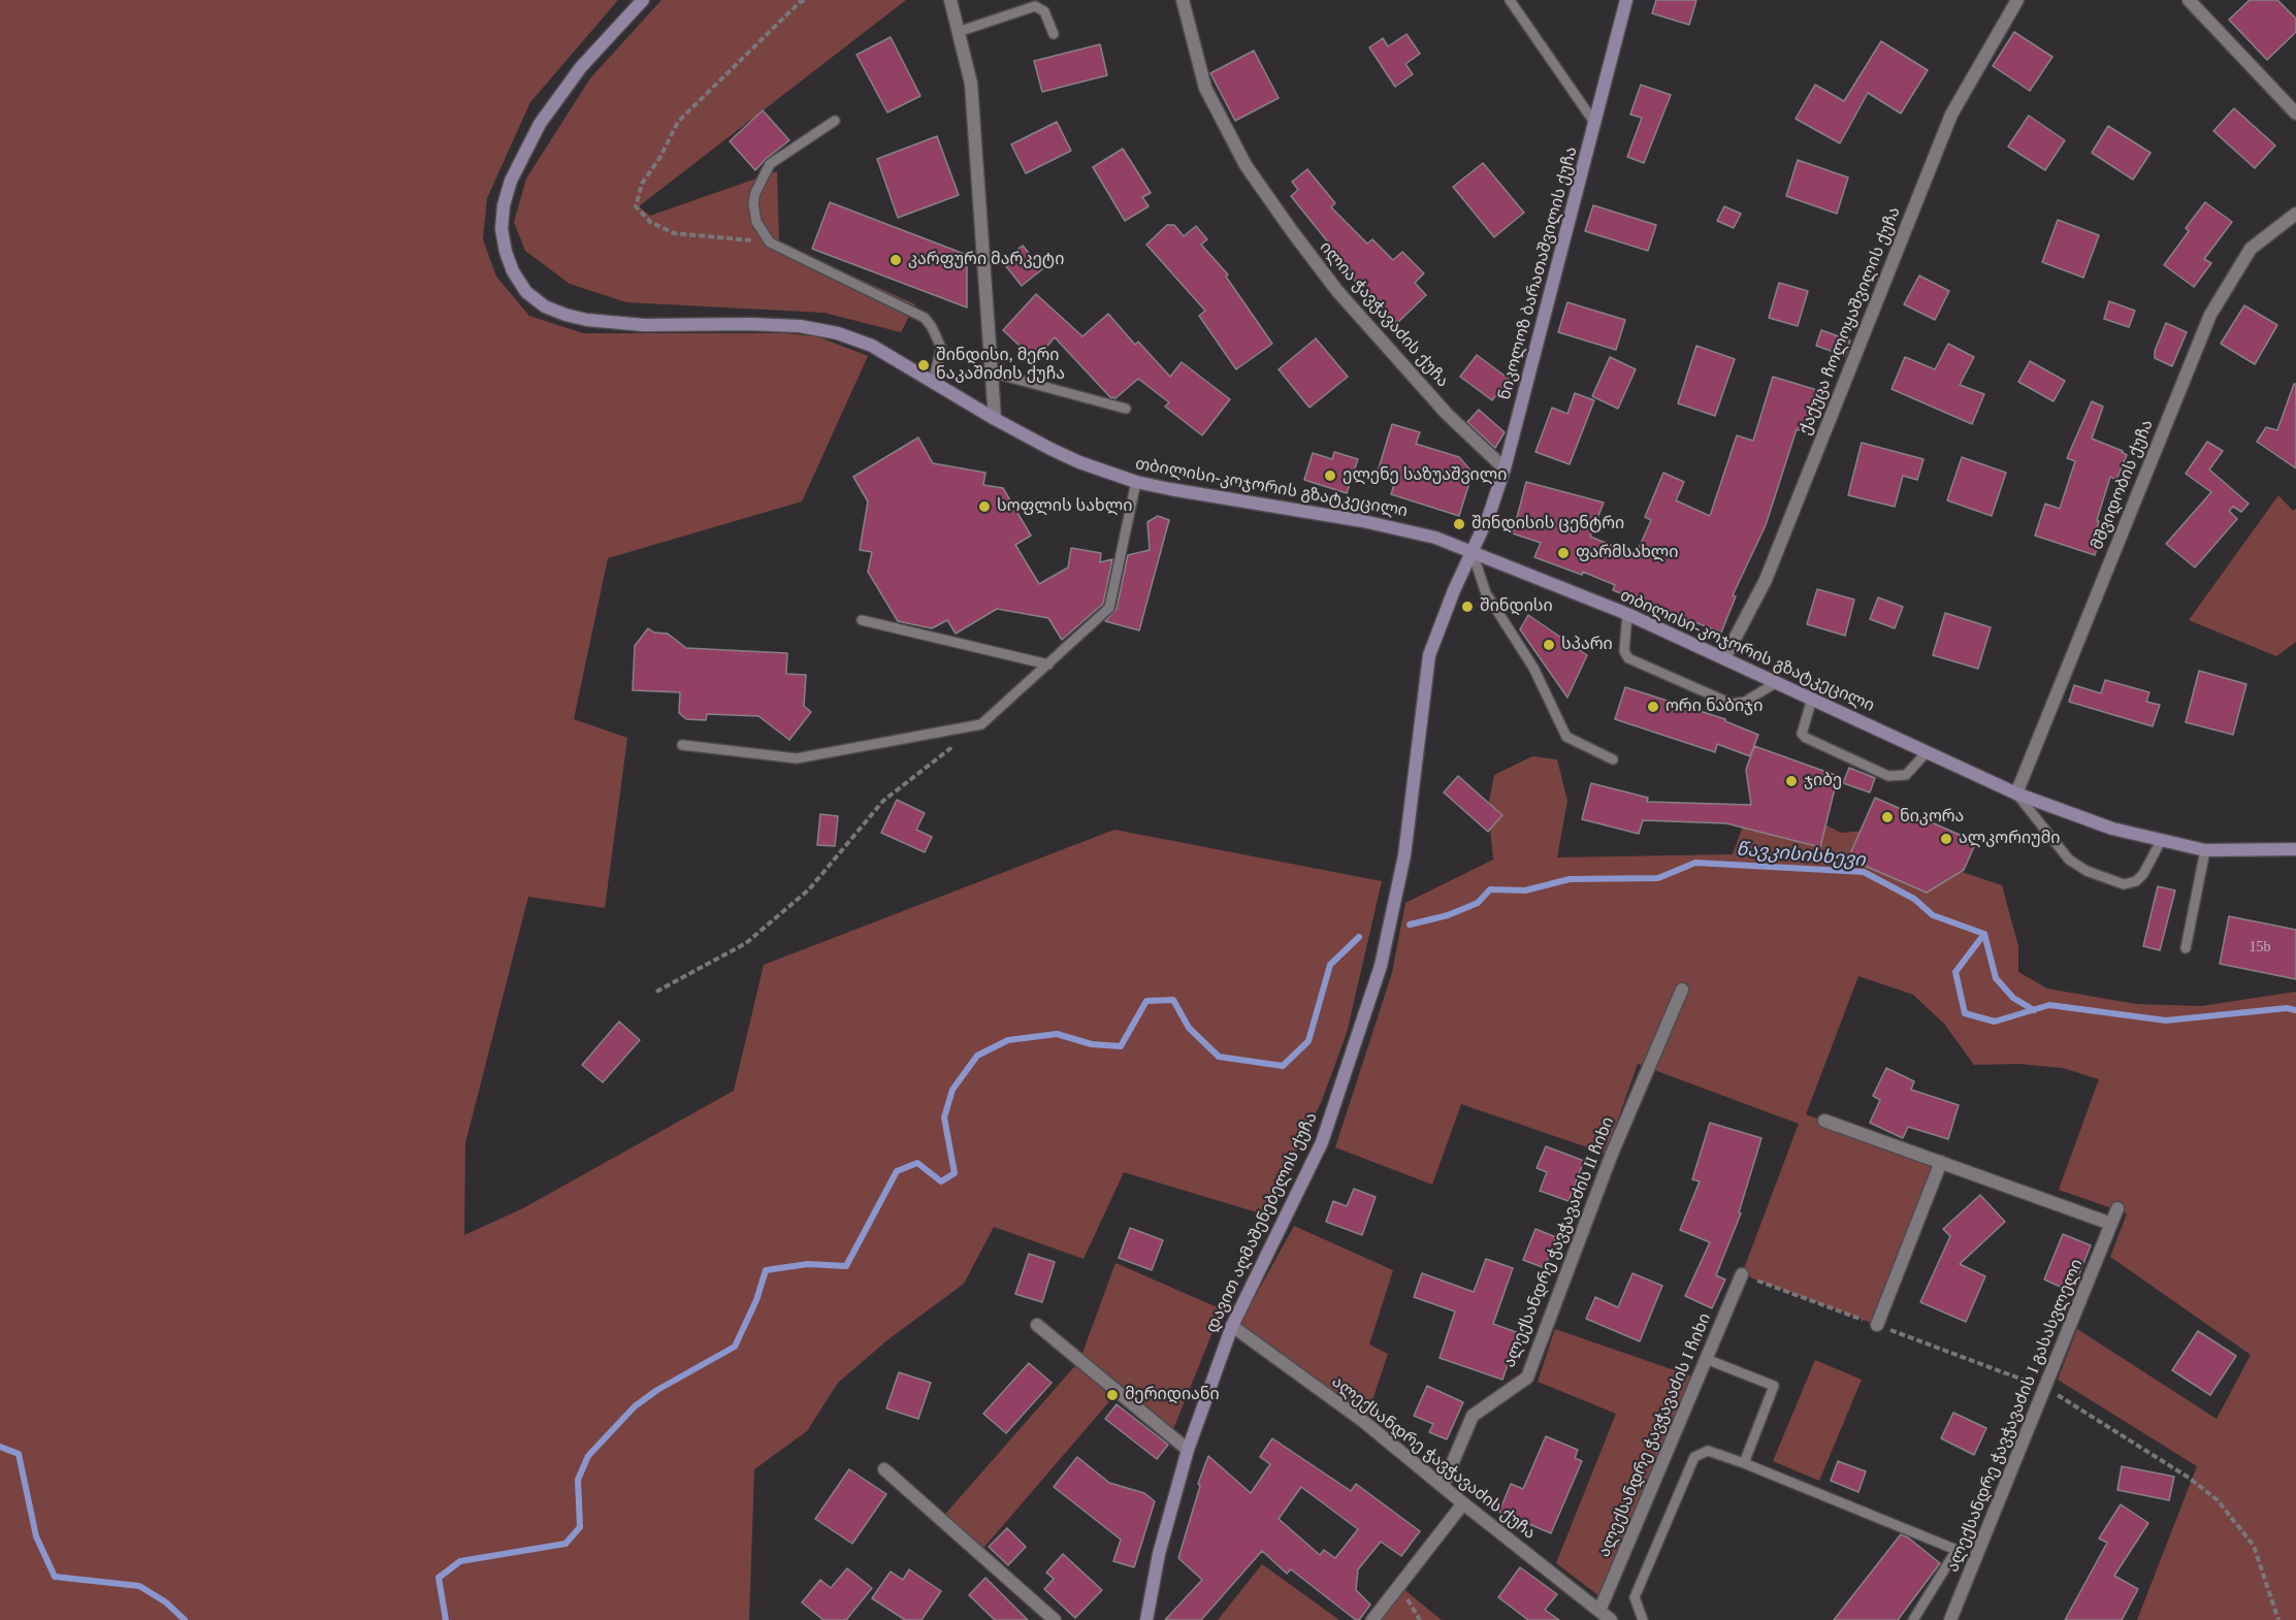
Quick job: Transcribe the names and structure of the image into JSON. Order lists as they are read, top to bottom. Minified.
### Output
{"streets":{"main road":["ნიკოლოზ ბარათაშვილის ქუჩა","თბილისი-კოჯორის გზატკეცილი","დავით აღმაშენებელის ქუჩა"],"street":["ილია ჭავჭავაძის ქუჩა","ქაქუცა ჩოლოყაშვილის ქუჩა","მშვიდობის ქუჩა","ალექსანდრე ჭავჭავაძის II ჩიხი","ალექსანდრე ჭავჭავაძის I გასასვლელი","ალექსანდრე ჭავჭავაძის I ჩიხი","ალექსანდრე ჭავჭავაძის ქუჩა"]},"crossings":[["ნიკოლოზ ბარათაშვილის ქუჩა","ილია ჭავჭავაძის ქუჩა"],["ნიკოლოზ ბარათაშვილის ქუჩა","თბილისი-კოჯორის გზატკეცილი"],["ნიკოლოზ ბარათაშვილის ქუჩა","დავით აღმაშენებელის ქუჩა"],["ქაქუცა ჩოლოყაშვილის ქუჩა","თბილისი-კოჯორის გზატკეცილი"],["მშვიდობის ქუჩა","თბილისი-კოჯორის გზატკეცილი"],["თბილისი-კოჯორის გზატკეცილი","დავით აღმაშენებელის ქუჩა"],["დავით აღმაშენებელის ქუჩა","ალექსანდრე ჭავჭავაძის ქუჩა"],["ალექსანდრე ჭავჭავაძის II ჩიხი","ალექსანდრე ჭავჭავაძის ქუჩა"],["ალექსანდრე ჭავჭავაძის I ჩიხი","ალექსანდრე ჭავჭავაძის ქუჩა"]],"water":["წავკისისხევი"],"places":["კარფური მარკეტი","შინდისი, მერი ნაკაშიძის ქუჩა","ელენე საზუაშვილი","სოფლის სახლი","შინდისის ცენტრი","ფარმსახლი","შინდისი","სპარი","ორი ნაბიჯი","ჯიბე","ნიკორა","ალკორიუმი","მერიდიანი"],"house_numbers":["15b"]}
